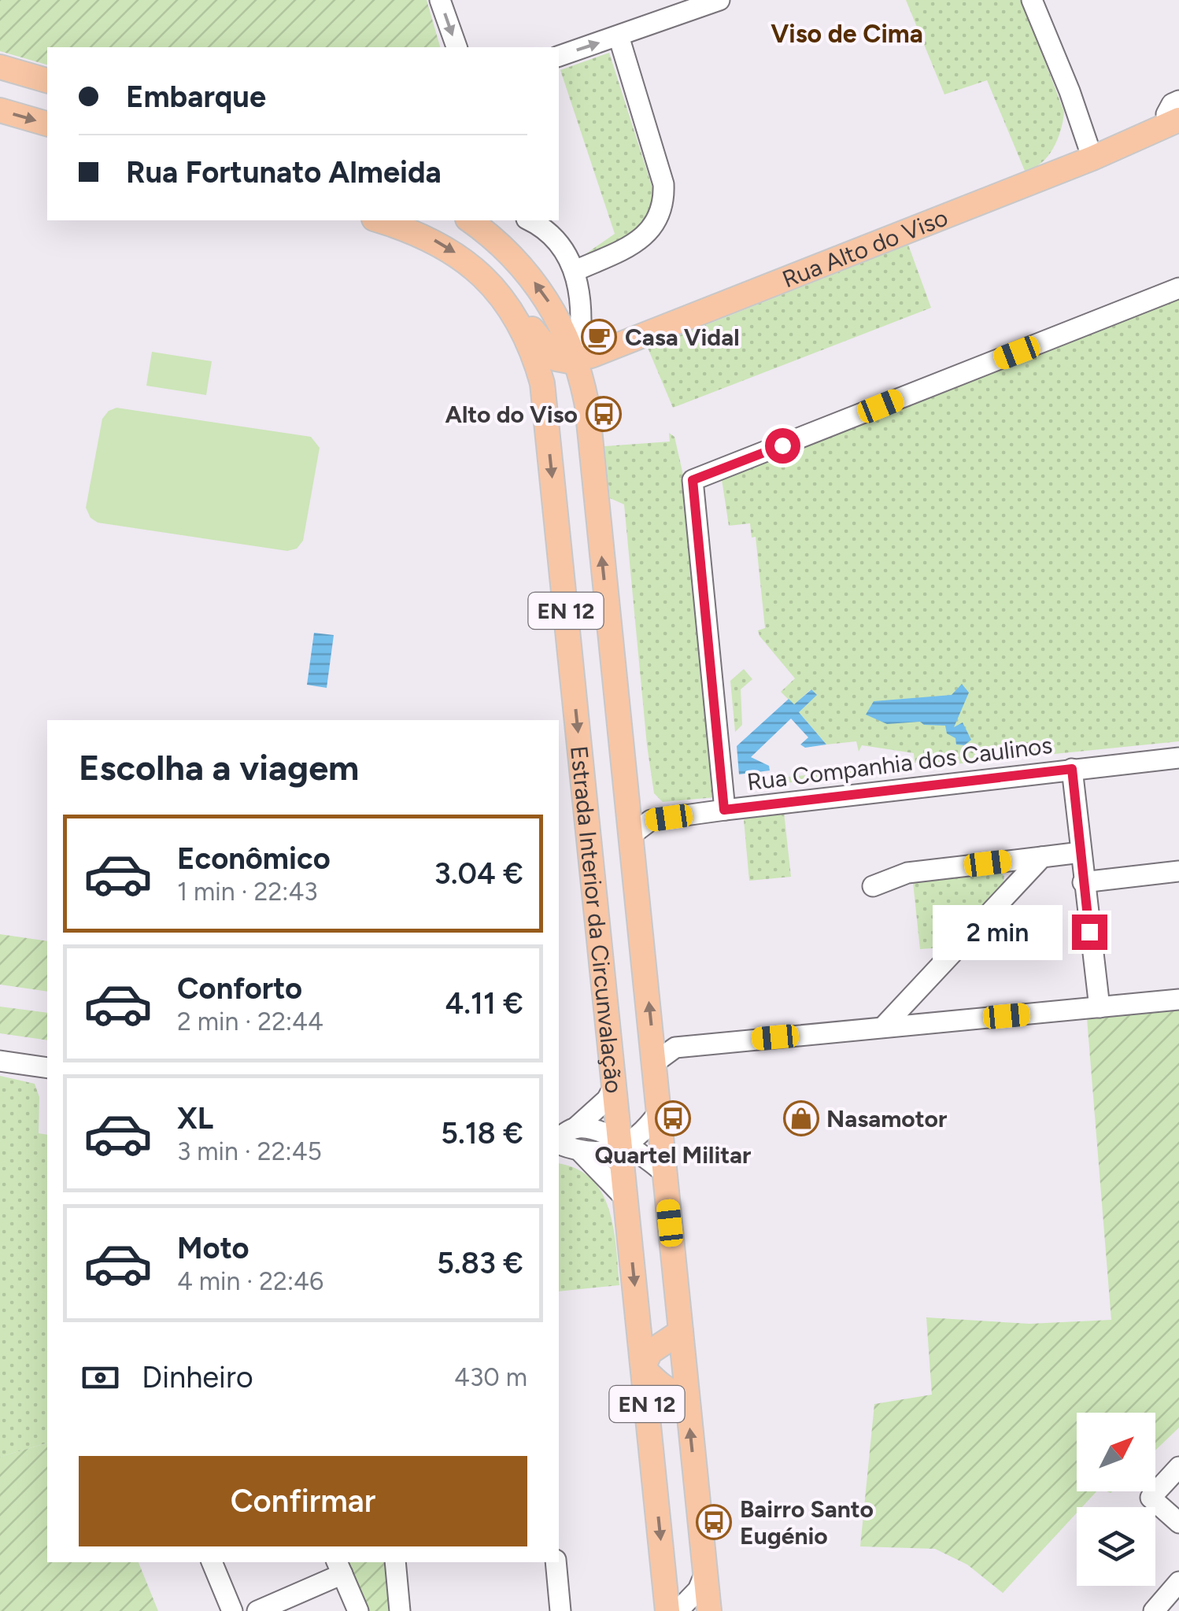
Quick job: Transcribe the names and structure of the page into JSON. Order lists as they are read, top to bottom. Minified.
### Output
{"streets":{"main road":["Rua Alto do Viso","EN 12","Estrada Interior da Circunvalação"],"street":["Rua Companhia dos Caulinos"]},"crossings":[["Rua Alto do Viso","EN 12"],["EN 12","Rua Companhia dos Caulinos"]],"districts":["Viso de Cima"],"places":{"cafe":["Casa Vidal"],"bus stop":["Alto do Viso","Quartel Militar","Bairro Santo Eugénio"],"shop":["Nasamotor"]},"north":"top right","page":{"banner":["Embarque","Rua Fortunato Almeida"],"heading":"Escolha a viagem","list":[{"name":"Econômico","note":"1 min · 22:43","value":"3.04 €"},{"name":"Conforto","note":"2 min · 22:44","value":"4.11 €"},{"name":"XL","note":"3 min · 22:45","value":"5.18 €"},{"name":"Moto","note":"4 min · 22:46","value":"5.83 €"}],"bubble":"2 min","pay":["Dinheiro","430 m"],"buttons":"Confirmar"}}
